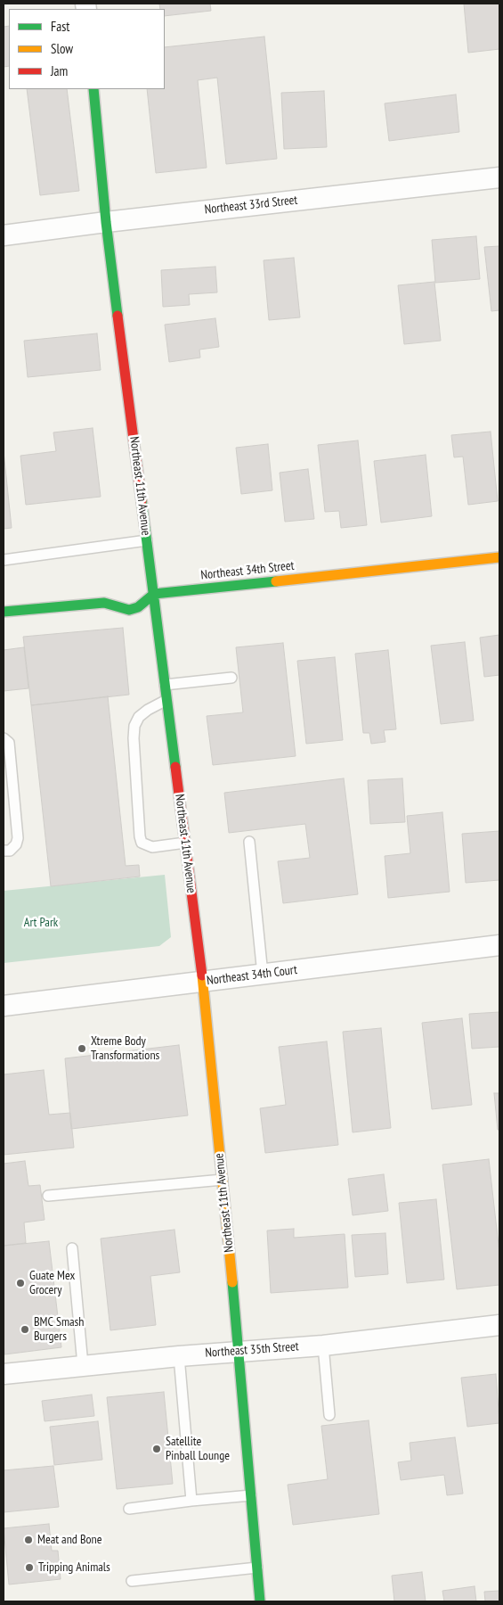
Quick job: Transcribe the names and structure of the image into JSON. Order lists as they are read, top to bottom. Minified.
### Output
{"streets":{"street":["Northeast 33rd Street","Northeast 11th Avenue","Northeast 34th Street","Northeast 34th Court","Northeast 35th Street"]},"crossings":[["Northeast 33rd Street","Northeast 11th Avenue"],["Northeast 11th Avenue","Northeast 34th Street"],["Northeast 11th Avenue","Northeast 34th Court"],["Northeast 11th Avenue","Northeast 35th Street"]],"parks":["Art Park"],"places":["Xtreme Body Transformations","Guate Mex Grocery","BMC Smash Burgers","Satellite Pinball Lounge","Meat and Bone","Tripping Animals"],"legend":["Fast","Slow","Jam"]}
